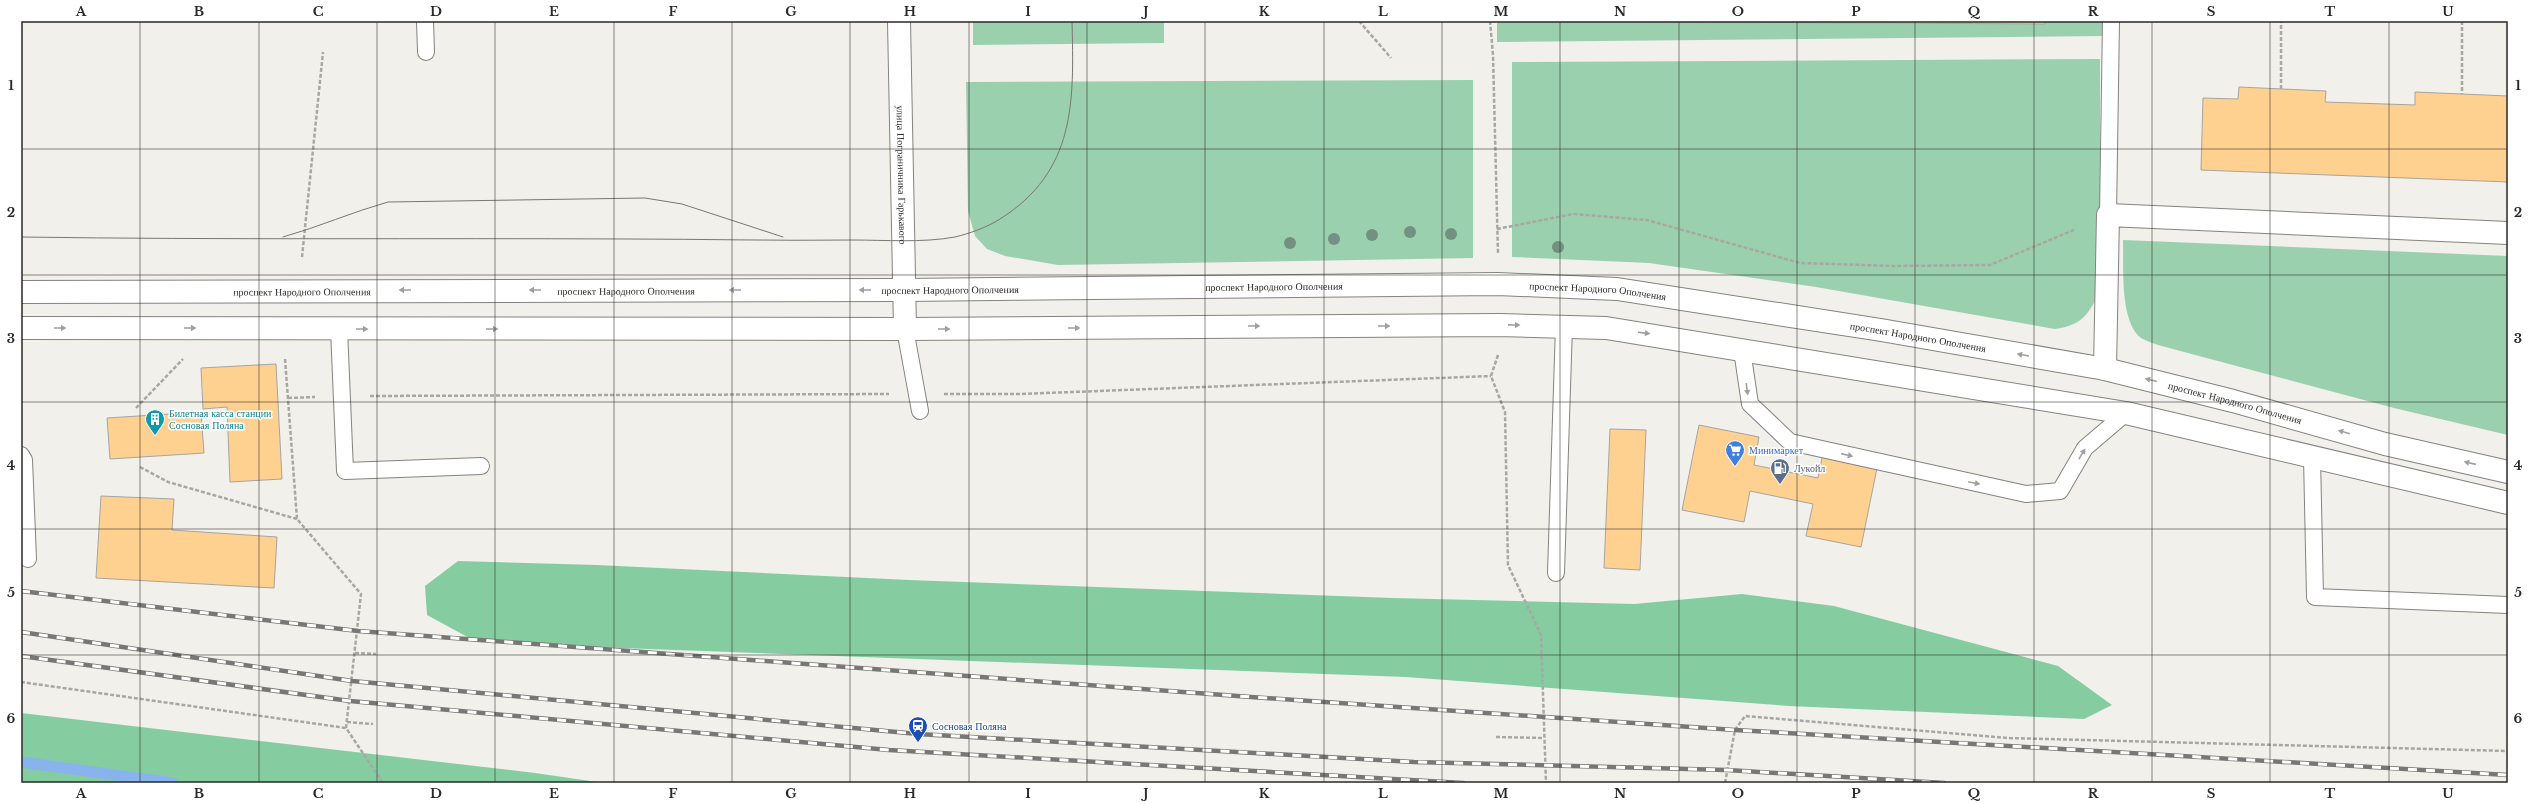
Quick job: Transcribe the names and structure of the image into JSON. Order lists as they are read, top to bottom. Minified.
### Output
{"streets":{"street":["улица Пограничника Гарькавого","проспект Народного Ополчения"]},"crossings":[["улица Пограничника Гарькавого","проспект Народного Ополчения"]],"places":{"building":["Билетная касса станции Сосновая Поляна"],"supermarket":["Минимаркет"],"fuel station":["Лукойл"],"station":["Сосновая Поляна"]},"grid":{"columns":["A","B","C","D","E","F","G","H","I","J","K","L","M","N","O","P","Q","R","S","T","U"],"rows":["1","2","3","4","5","6"]}}
